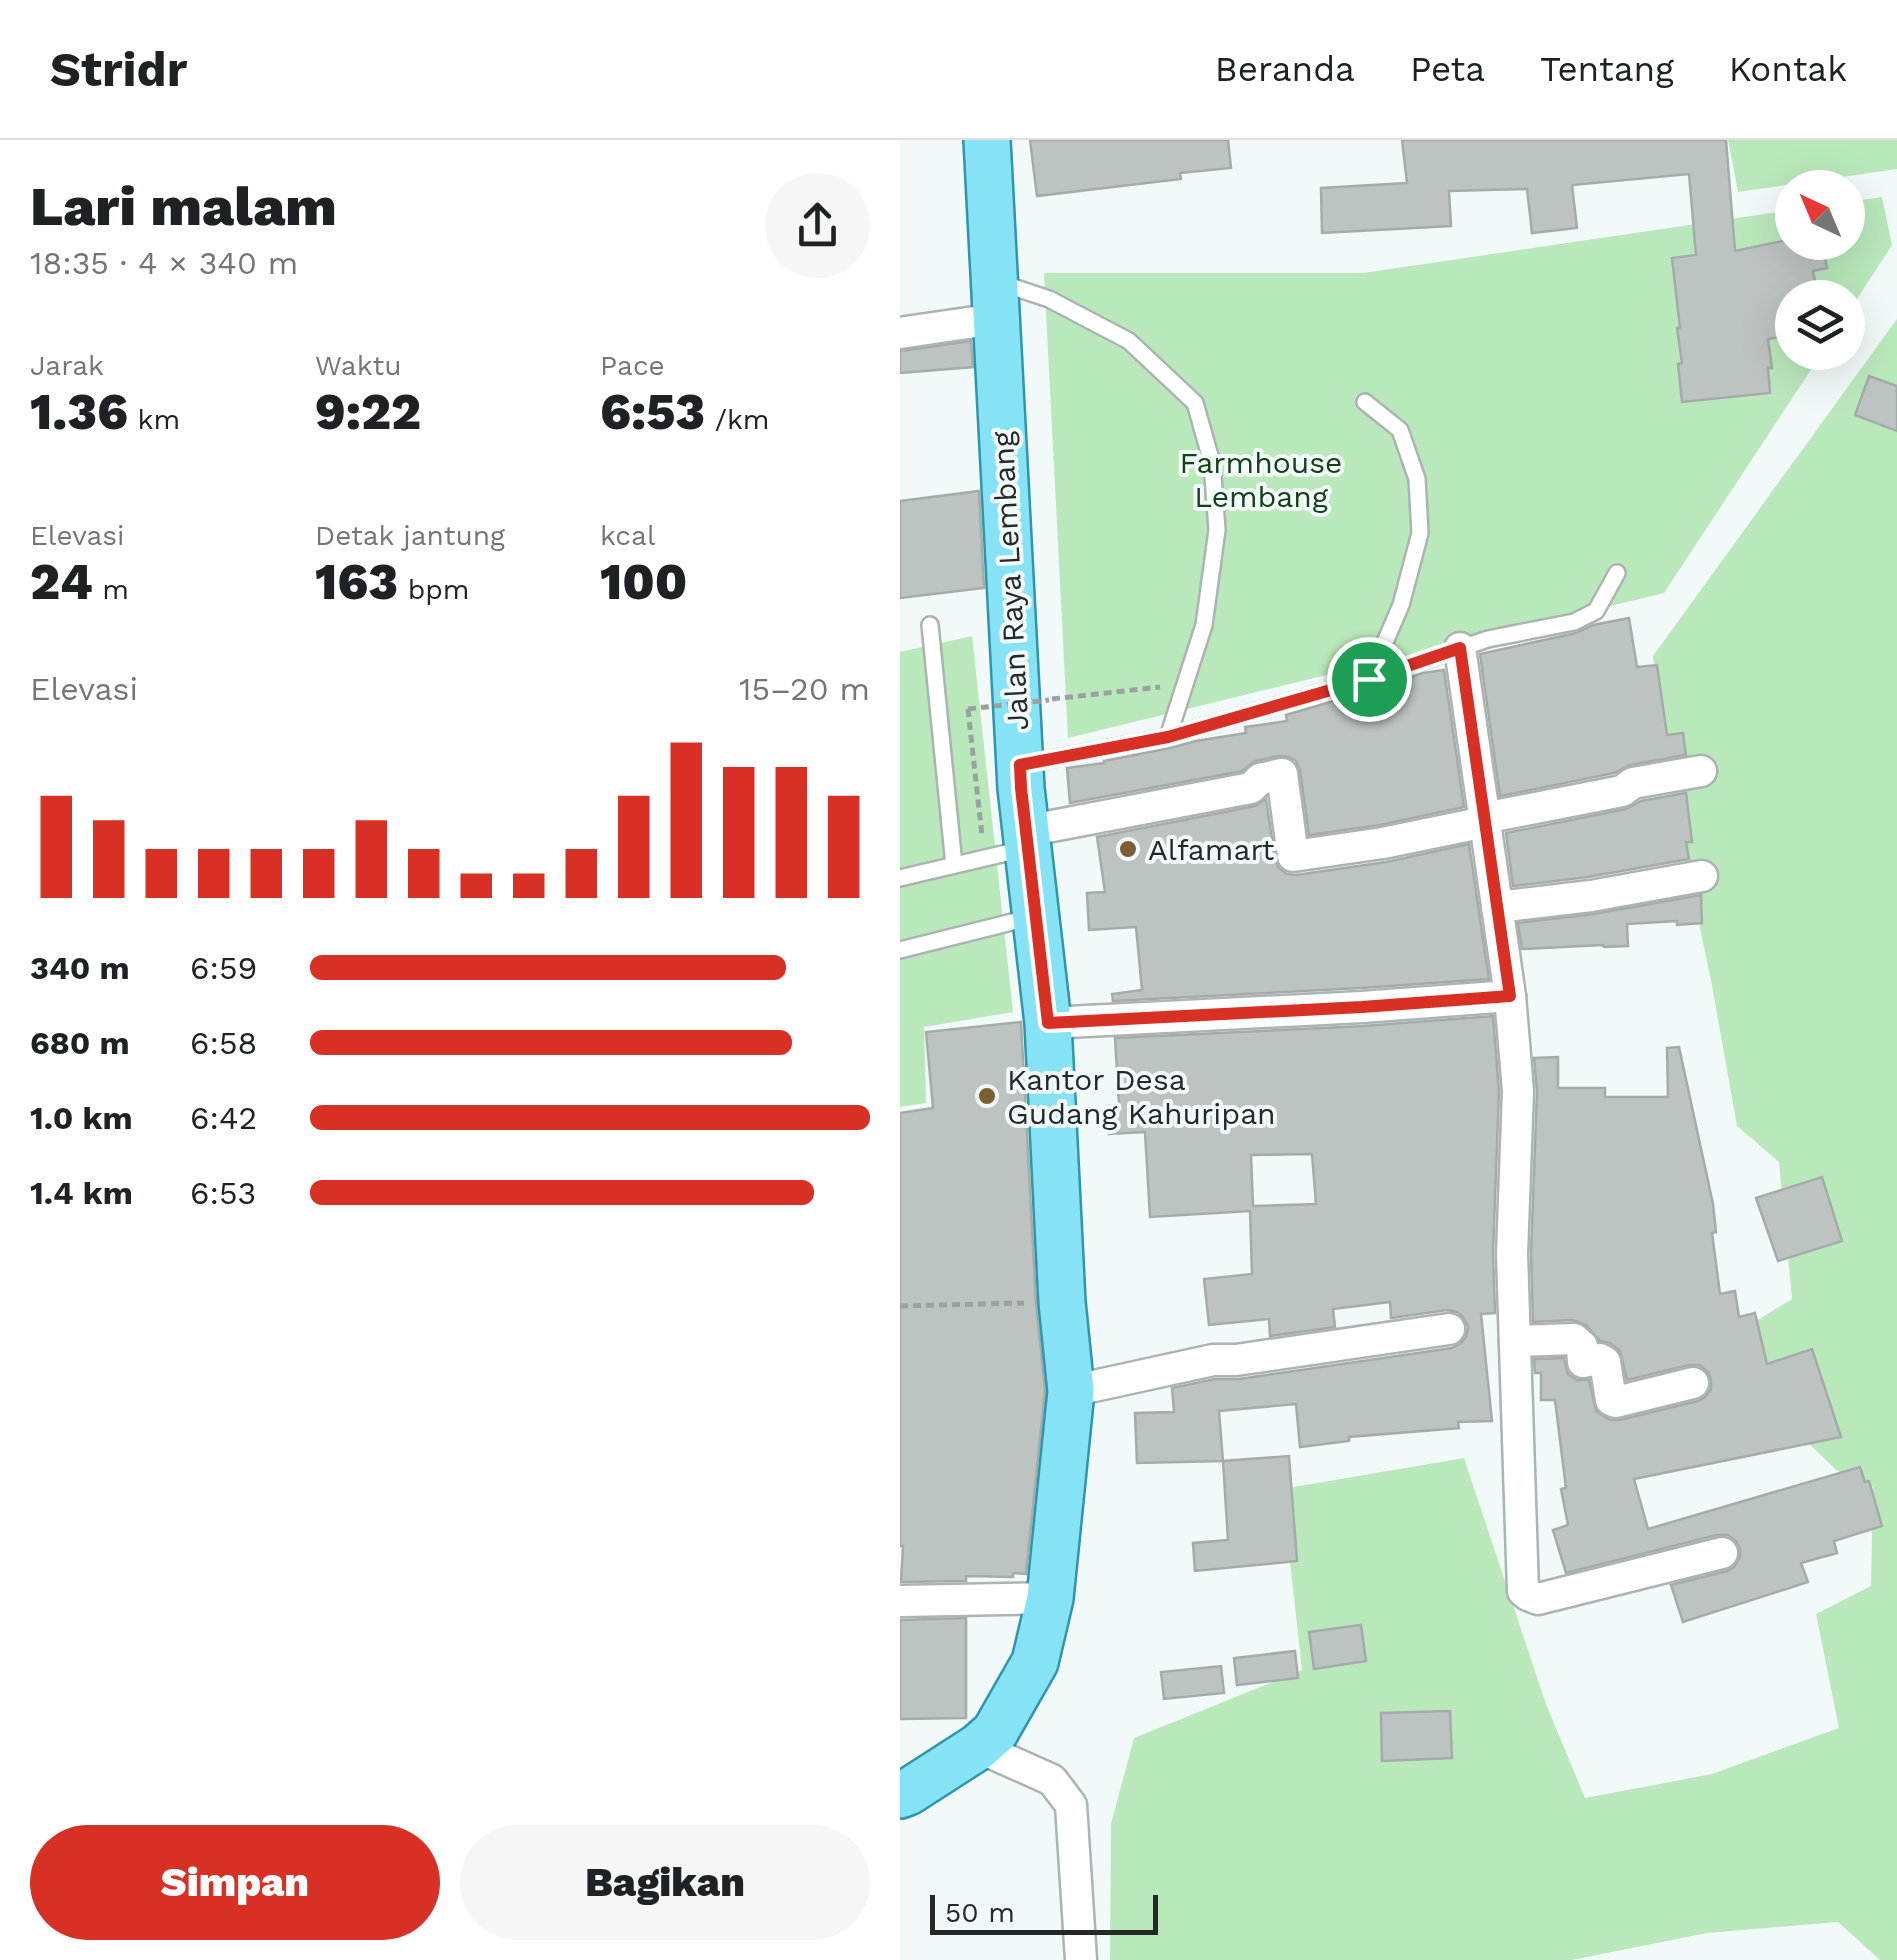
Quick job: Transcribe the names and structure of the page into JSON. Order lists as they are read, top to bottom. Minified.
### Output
{"streets":{"main road":["Jalan Raya Lembang"]},"parks":["Farmhouse Lembang"],"places":["Alfamart","Kantor Desa Gudang Kahuripan"],"scale_bar":"50 m","north":"top left","page":{"header":"Stridr","nav":["Beranda","Peta","Tentang","Kontak"],"heading":["Lari malam","18:35 · 4 × 340 m"],"stats":[["Jarak","1.36 km"],["Waktu","9:22"],["Pace","6:53 /km"],["Elevasi","24 m"],["Detak jantung","163 bpm"],["kcal","100"]],"chart":["Elevasi","15–20 m"],"list":[{"name":"340 m","note":"6:59"},{"name":"680 m","note":"6:58"},{"name":"1.0 km","note":"6:42"},{"name":"1.4 km","note":"6:53"}],"buttons":["Simpan","Bagikan"],"scale":"50 m"}}
